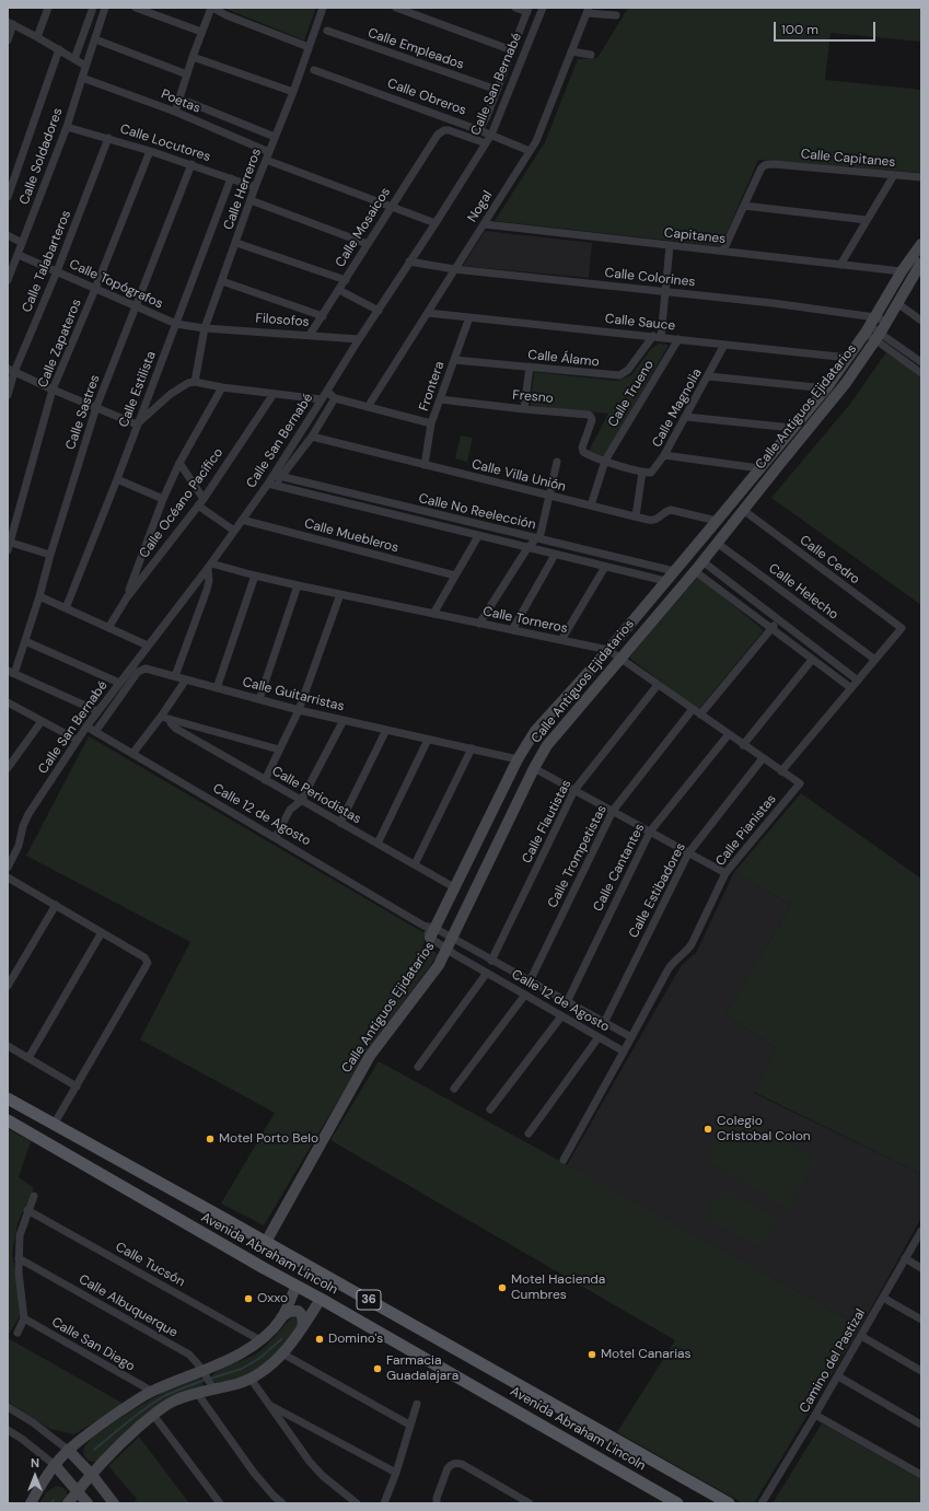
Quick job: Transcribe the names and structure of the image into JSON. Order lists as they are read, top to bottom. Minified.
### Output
{"streets":{"main road":["Avenida Abraham Lincoln","36"],"street":["Calle Empleados","Calle San Bernabé","Calle Obreros","Poetas","Calle Locutores","Calle Soldadores","Calle Capitanes","Calle Herreros","Nogal","Calle Mosaicos","Capitanes","Calle Talabarteros","Calle Colorines","Calle Topógrafos","Filosofos","Calle Sauce","Calle Zapateros","Calle Álamo","Frontera","Calle Estilista","Calle Trueno","Fresno","Calle Antiguos Ejidatarios","Calle Magnolia","Calle Sastres","Calle Villa Unión","Calle Océano Pacífico","Calle No Reelección","Calle Muebleros","Calle Cedro","Calle Helecho","Calle Torneros","Calle Guitarristas","Calle Periodistas","Calle 12 de Agosto","Calle Flautistas","Calle Pianistas","Calle Trompetistas","Calle Cantantes","Calle Estibadores","Calle Tucsón","Calle Albuquerque","Calle San Diego","Camino del Pastizal"]},"crossings":[["Calle Empleados","Calle San Bernabé"],["Calle San Bernabé","Calle Obreros"],["Calle San Bernabé","Calle Mosaicos"],["Calle San Bernabé","Calle Colorines"],["Calle San Bernabé","Filosofos"],["Calle San Bernabé","Calle Villa Unión"],["Calle San Bernabé","Calle No Reelección"],["Calle San Bernabé","Calle Muebleros"],["Calle San Bernabé","Calle Torneros"],["Calle San Bernabé","Calle 12 de Agosto"],["Calle Obreros","Nogal"],["Poetas","Calle Soldadores"],["Poetas","Calle Herreros"],["Calle Locutores","Calle Soldadores"],["Calle Locutores","Calle Herreros"],["Calle Locutores","Calle Talabarteros"],["Calle Locutores","Calle Zapateros"],["Calle Locutores","Calle Estilista"],["Calle Locutores","Calle Sastres"],["Calle Soldadores","Calle Topógrafos"],["Calle Herreros","Calle Topógrafos"],["Calle Herreros","Filosofos"],["Nogal","Capitanes"],["Nogal","Calle Colorines"],["Nogal","Calle Sauce"],["Calle Mosaicos","Filosofos"],["Capitanes","Calle Antiguos Ejidatarios"],["Calle Talabarteros","Calle Topógrafos"],["Calle Colorines","Calle Antiguos Ejidatarios"],["Calle Topógrafos","Filosofos"],["Calle Topógrafos","Calle Zapateros"],["Calle Topógrafos","Calle Estilista"],["Calle Topógrafos","Calle Sastres"],["Calle Sauce","Calle Álamo"],["Calle Sauce","Frontera"],["Calle Sauce","Calle Trueno"],["Calle Sauce","Calle Antiguos Ejidatarios"],["Calle Sauce","Calle Magnolia"],["Calle Álamo","Frontera"],["Frontera","Fresno"],["Frontera","Calle Villa Unión"],["Calle Trueno","Fresno"],["Calle Trueno","Calle Villa Unión"],["Calle Antiguos Ejidatarios","Calle Villa Unión"],["Calle Antiguos Ejidatarios","Calle No Reelección"],["Calle Antiguos Ejidatarios","Calle Cedro"],["Calle Antiguos Ejidatarios","Calle Helecho"],["Calle Antiguos Ejidatarios","Calle Torneros"],["Calle Antiguos Ejidatarios","Calle Guitarristas"],["Calle Antiguos Ejidatarios","Calle Periodistas"],["Calle Antiguos Ejidatarios","Calle 12 de Agosto"],["Calle Antiguos Ejidatarios","36"],["Calle Cedro","Calle Helecho"],["Calle Torneros","Calle Flautistas"],["Calle Torneros","Calle Pianistas"],["Calle Torneros","Calle Trompetistas"],["Calle Torneros","Calle Cantantes"],["Calle Torneros","Calle Estibadores"],["Calle Guitarristas","Calle 12 de Agosto"],["Calle 12 de Agosto","Calle Flautistas"],["Calle 12 de Agosto","Calle Pianistas"],["Calle 12 de Agosto","Calle Trompetistas"],["Calle 12 de Agosto","Calle Cantantes"],["Calle 12 de Agosto","Calle Estibadores"]],"places":["Colegio Cristobal Colon","Motel Porto Belo","Motel Hacienda Cumbres","Oxxo","Domino's","Motel Canarias","Farmacia Guadalajara"],"scale_bar":"100 m","north":"top"}
